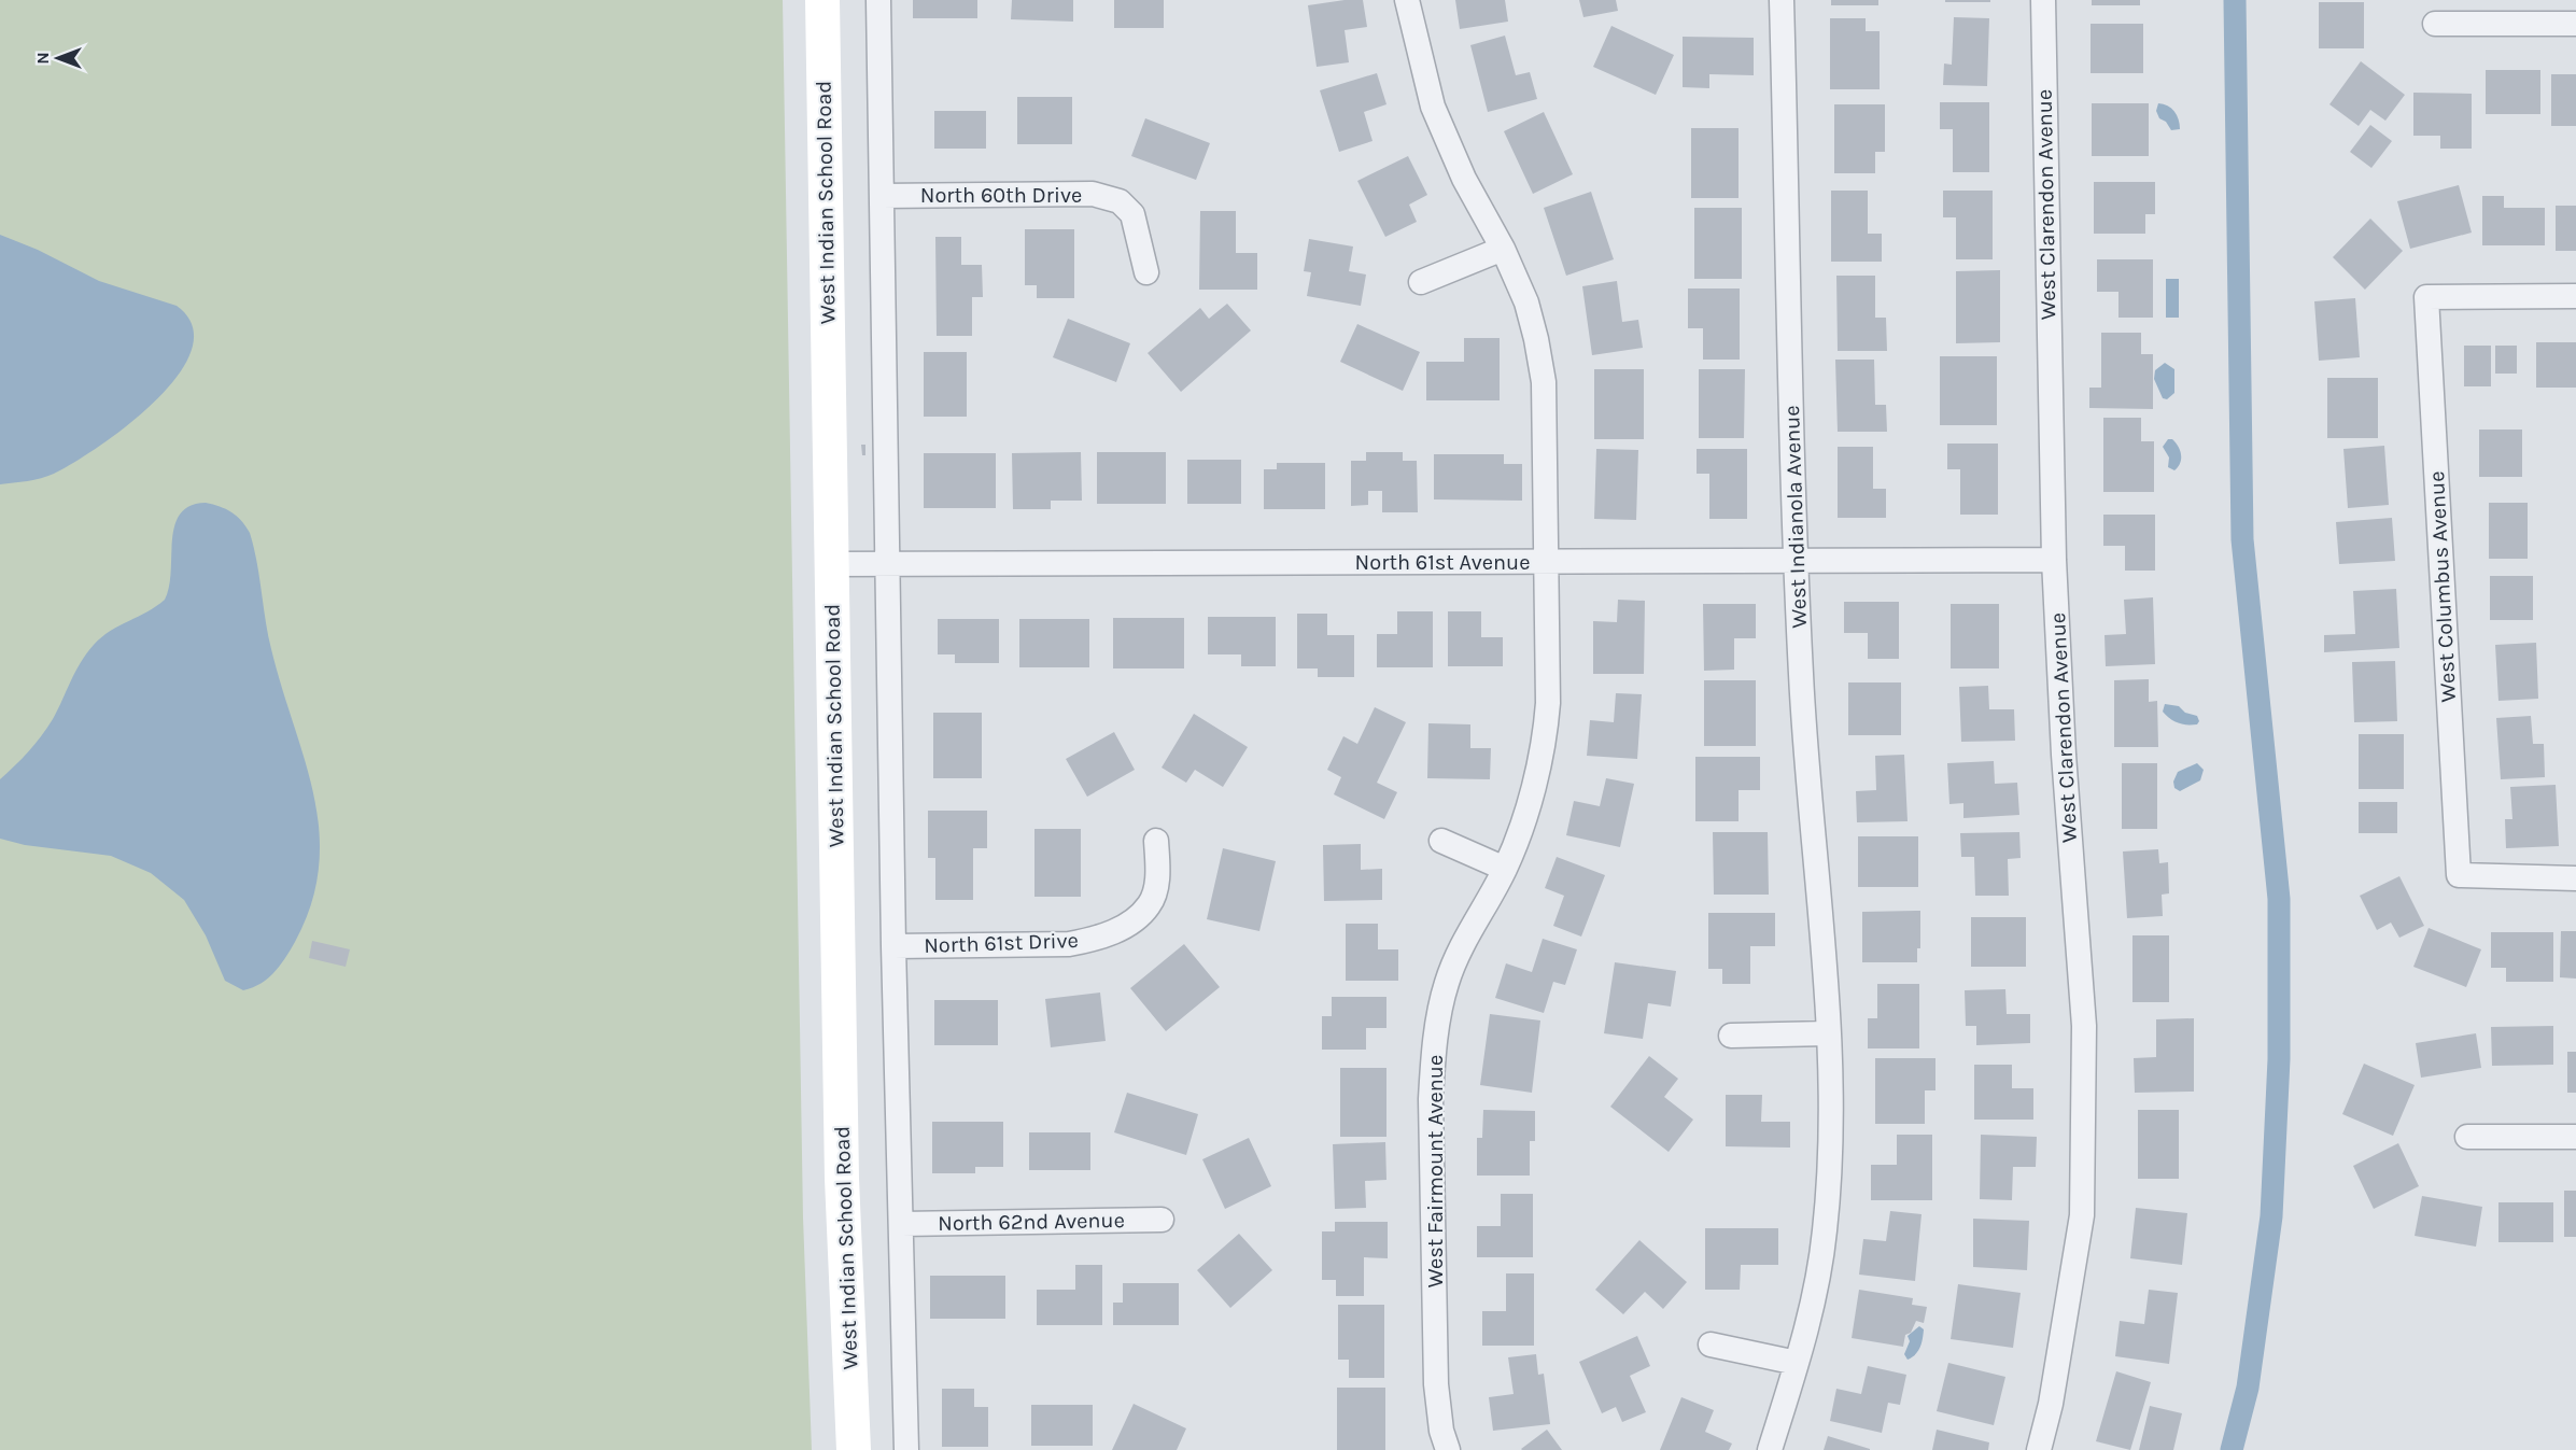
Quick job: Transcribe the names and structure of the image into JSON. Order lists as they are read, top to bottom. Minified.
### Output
{"streets":{"main road":["West Indian School Road"],"street":["North 60th Drive","West Clarendon Avenue","West Indianola Avenue","North 61st Avenue","West Columbus Avenue","North 61st Drive","West Fairmount Avenue","North 62nd Avenue"]},"crossings":[["West Indian School Road","North 61st Avenue"],["West Clarendon Avenue","North 61st Avenue"],["West Indianola Avenue","North 61st Avenue"],["North 61st Avenue","West Fairmount Avenue"]],"north":"left"}
